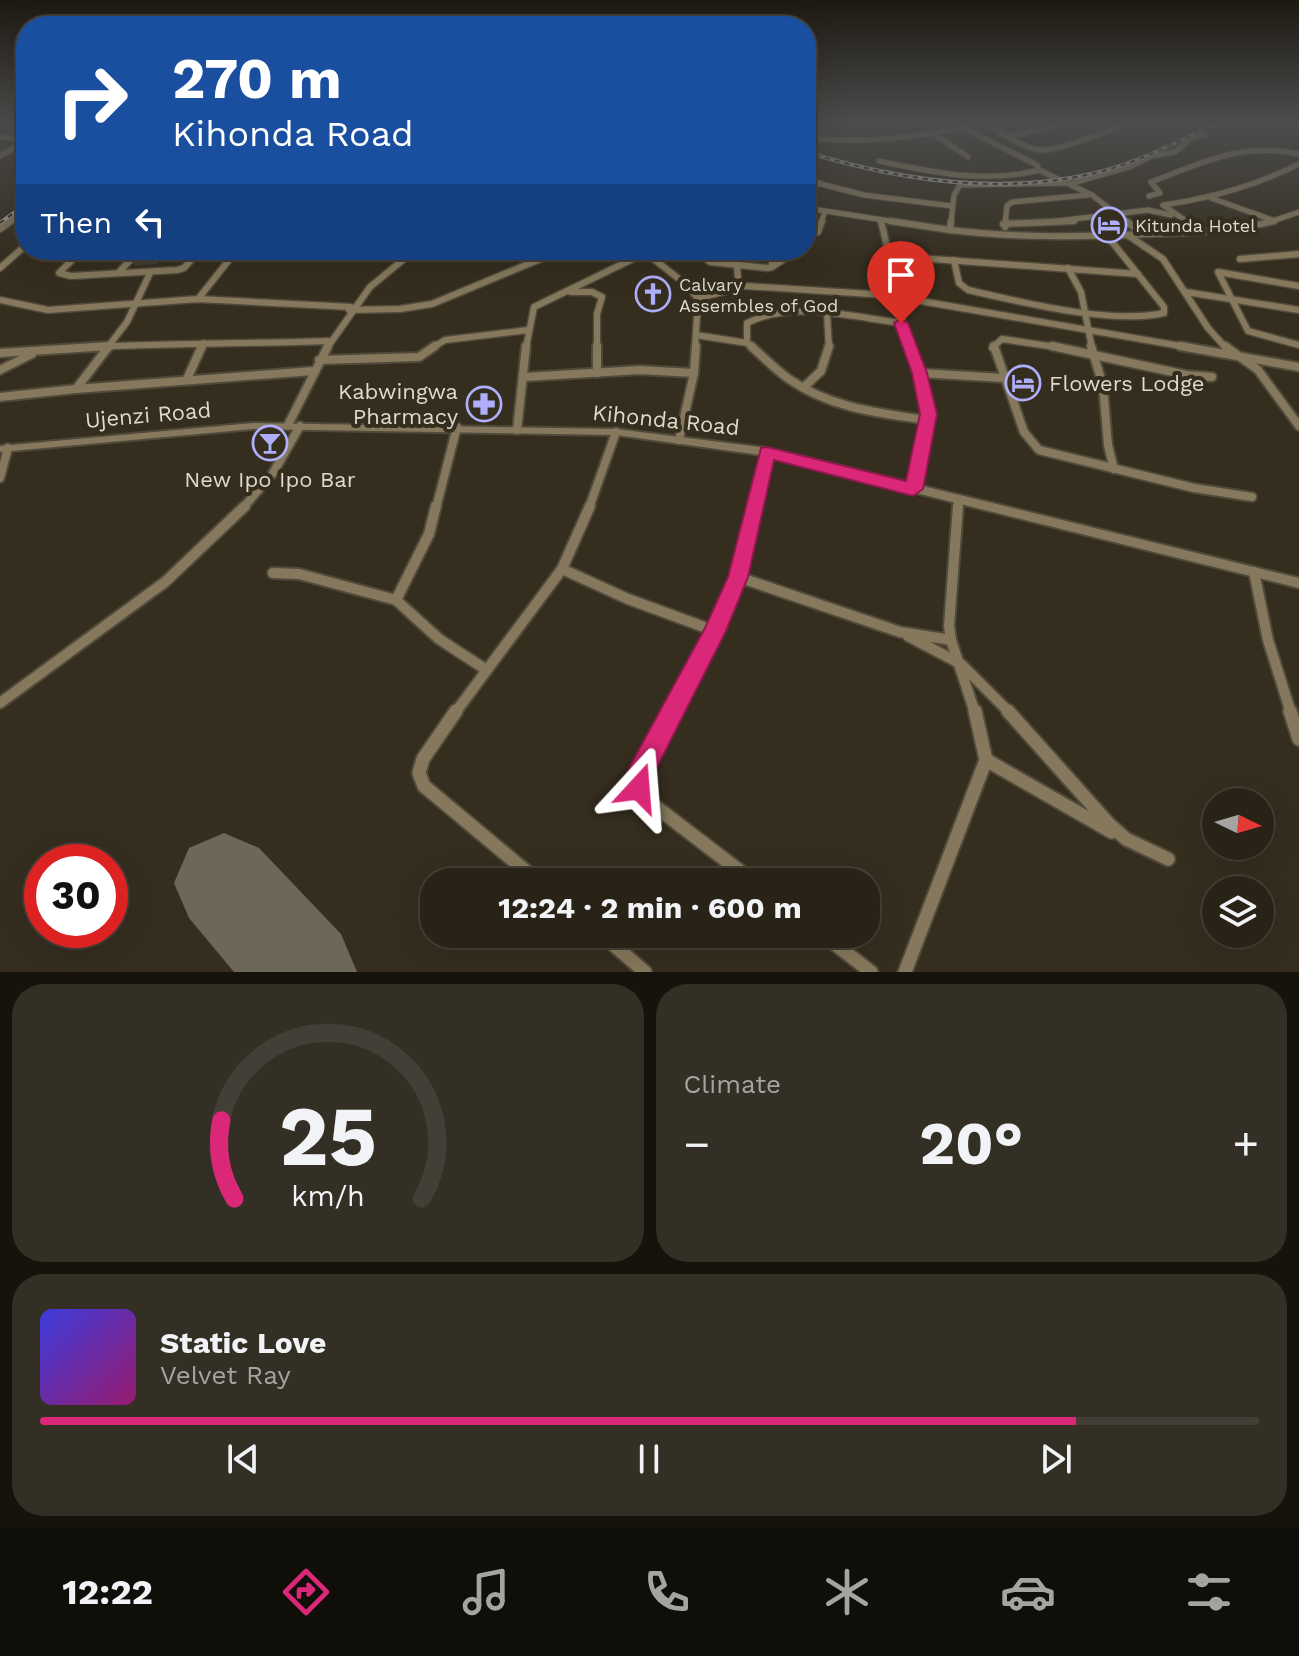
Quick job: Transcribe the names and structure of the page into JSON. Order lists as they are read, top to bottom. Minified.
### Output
{"streets":{"street":["Ujenzi Road","Kihonda Road"]},"crossings":[["Ujenzi Road","Kihonda Road"]],"places":{"hotel":["Kitunda Hotel","Flowers Lodge"],"church":["Calvary Assembles of God"],"pharmacy":["Kabwingwa Pharmacy"],"bar":["New Ipo Ipo Bar"]},"north":"right","page":{"turn":["270 m","Kihonda Road"],"then":"Then","limit":"30","trip":"12:24 · 2 min · 600 m","tile":"Climate","heat":["−","20°","+"],"song":["Static Love","Velvet Ray"],"tabs":"12:22","gauge":["25","km/h"]}}
